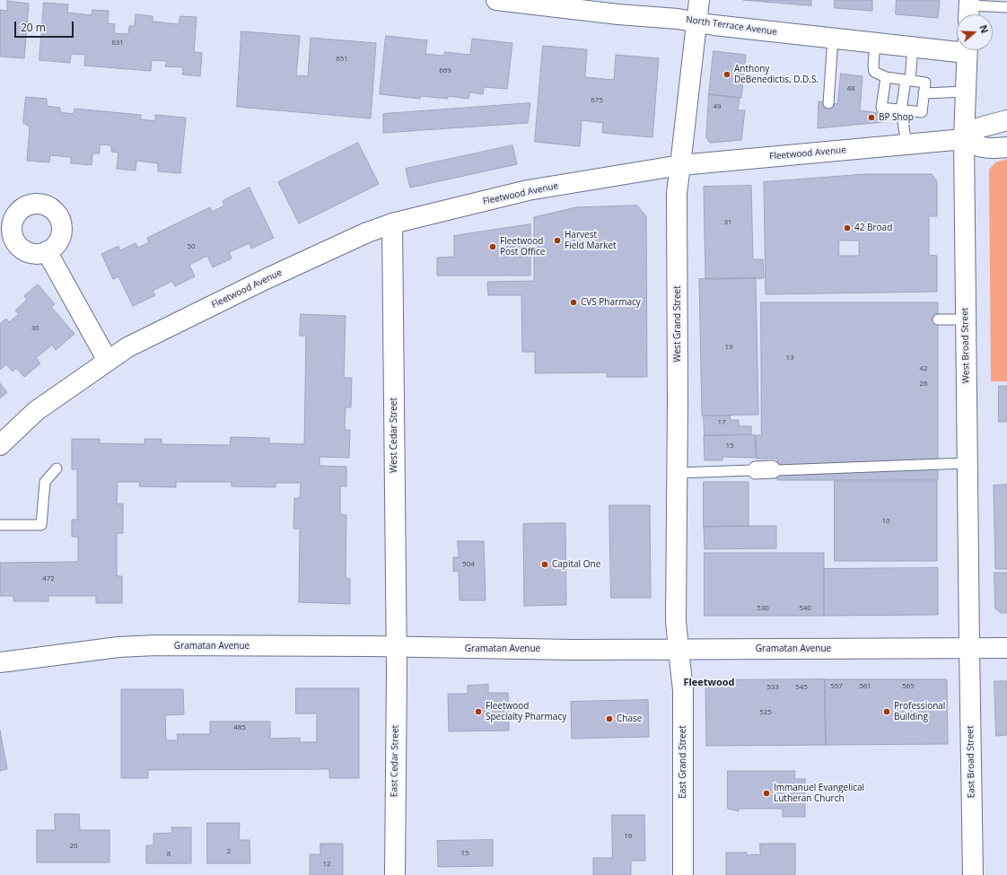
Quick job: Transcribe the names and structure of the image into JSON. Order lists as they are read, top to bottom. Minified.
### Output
{"streets":{"main road":["North Terrace Avenue","Fleetwood Avenue","West Grand Street","West Broad Street","West Cedar Street","Gramatan Avenue","East Cedar Street","East Grand Street","East Broad Street"]},"crossings":[["North Terrace Avenue","West Grand Street"],["Fleetwood Avenue","West Grand Street"],["Fleetwood Avenue","West Broad Street"],["Fleetwood Avenue","West Cedar Street"],["West Grand Street","Gramatan Avenue"],["West Grand Street","East Grand Street"],["West Broad Street","Gramatan Avenue"],["West Broad Street","East Broad Street"],["West Cedar Street","Gramatan Avenue"],["West Cedar Street","East Cedar Street"],["Gramatan Avenue","East Cedar Street"],["Gramatan Avenue","East Grand Street"],["Gramatan Avenue","East Broad Street"]],"districts":["Fleetwood"],"places":["Anthony DeBenedictis, D.D.S.","BP Shop","42 Broad","Harvest Field Market","Fleetwood Post Office","CVS Pharmacy","Capital One","Fleetwood Specialty Pharmacy","Professional Building","Chase","Immanuel Evangelical Lutheran Church"],"house_numbers":["631","651","669","48","675","49","31","50","30","19","13","42","26","17","15","10","504","472","530","540","557","561","565","533","545","525","485","16","20","2","15","8","12"],"scale_bar":"20 m","north":"right"}
